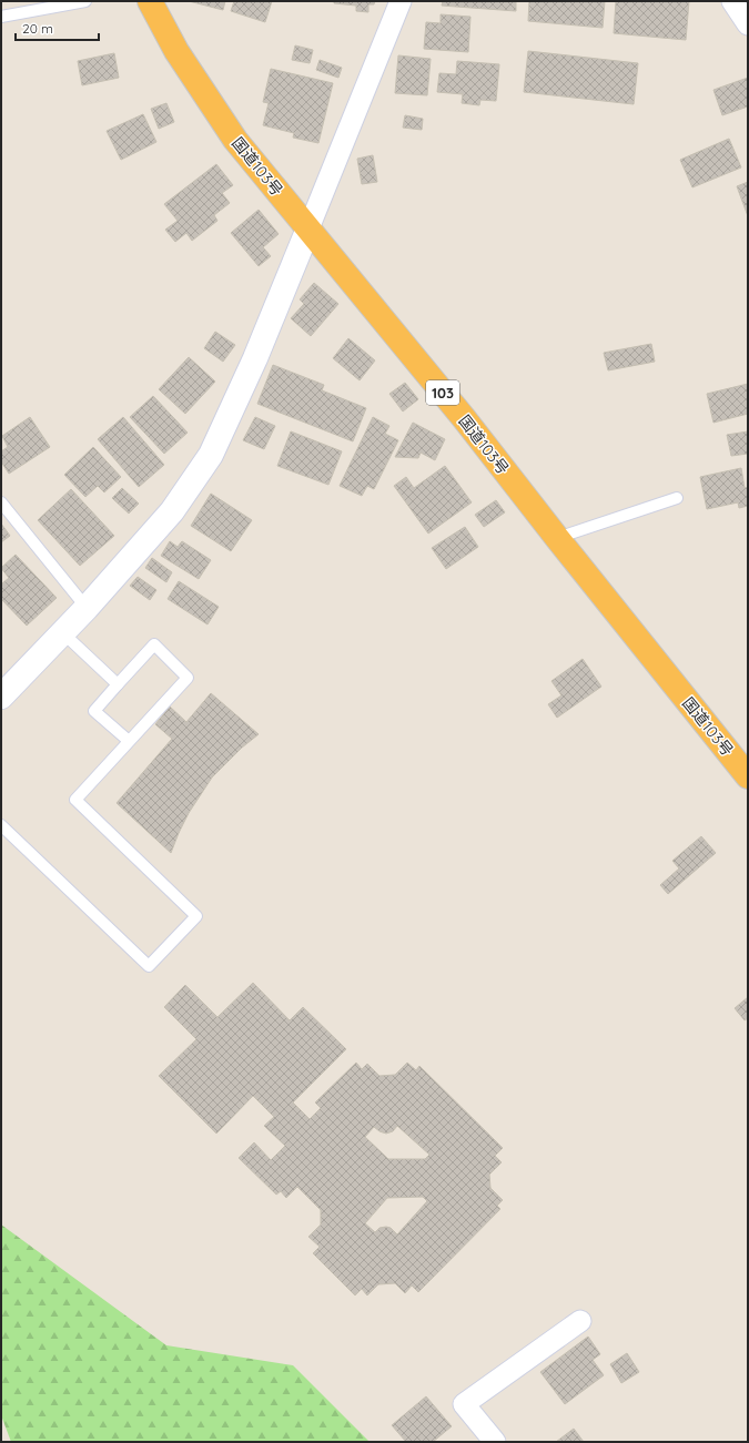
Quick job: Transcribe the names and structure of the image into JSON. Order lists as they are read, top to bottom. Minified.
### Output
{"streets":{"highway":["国道103号","103"]},"scale_bar":"20 m"}
